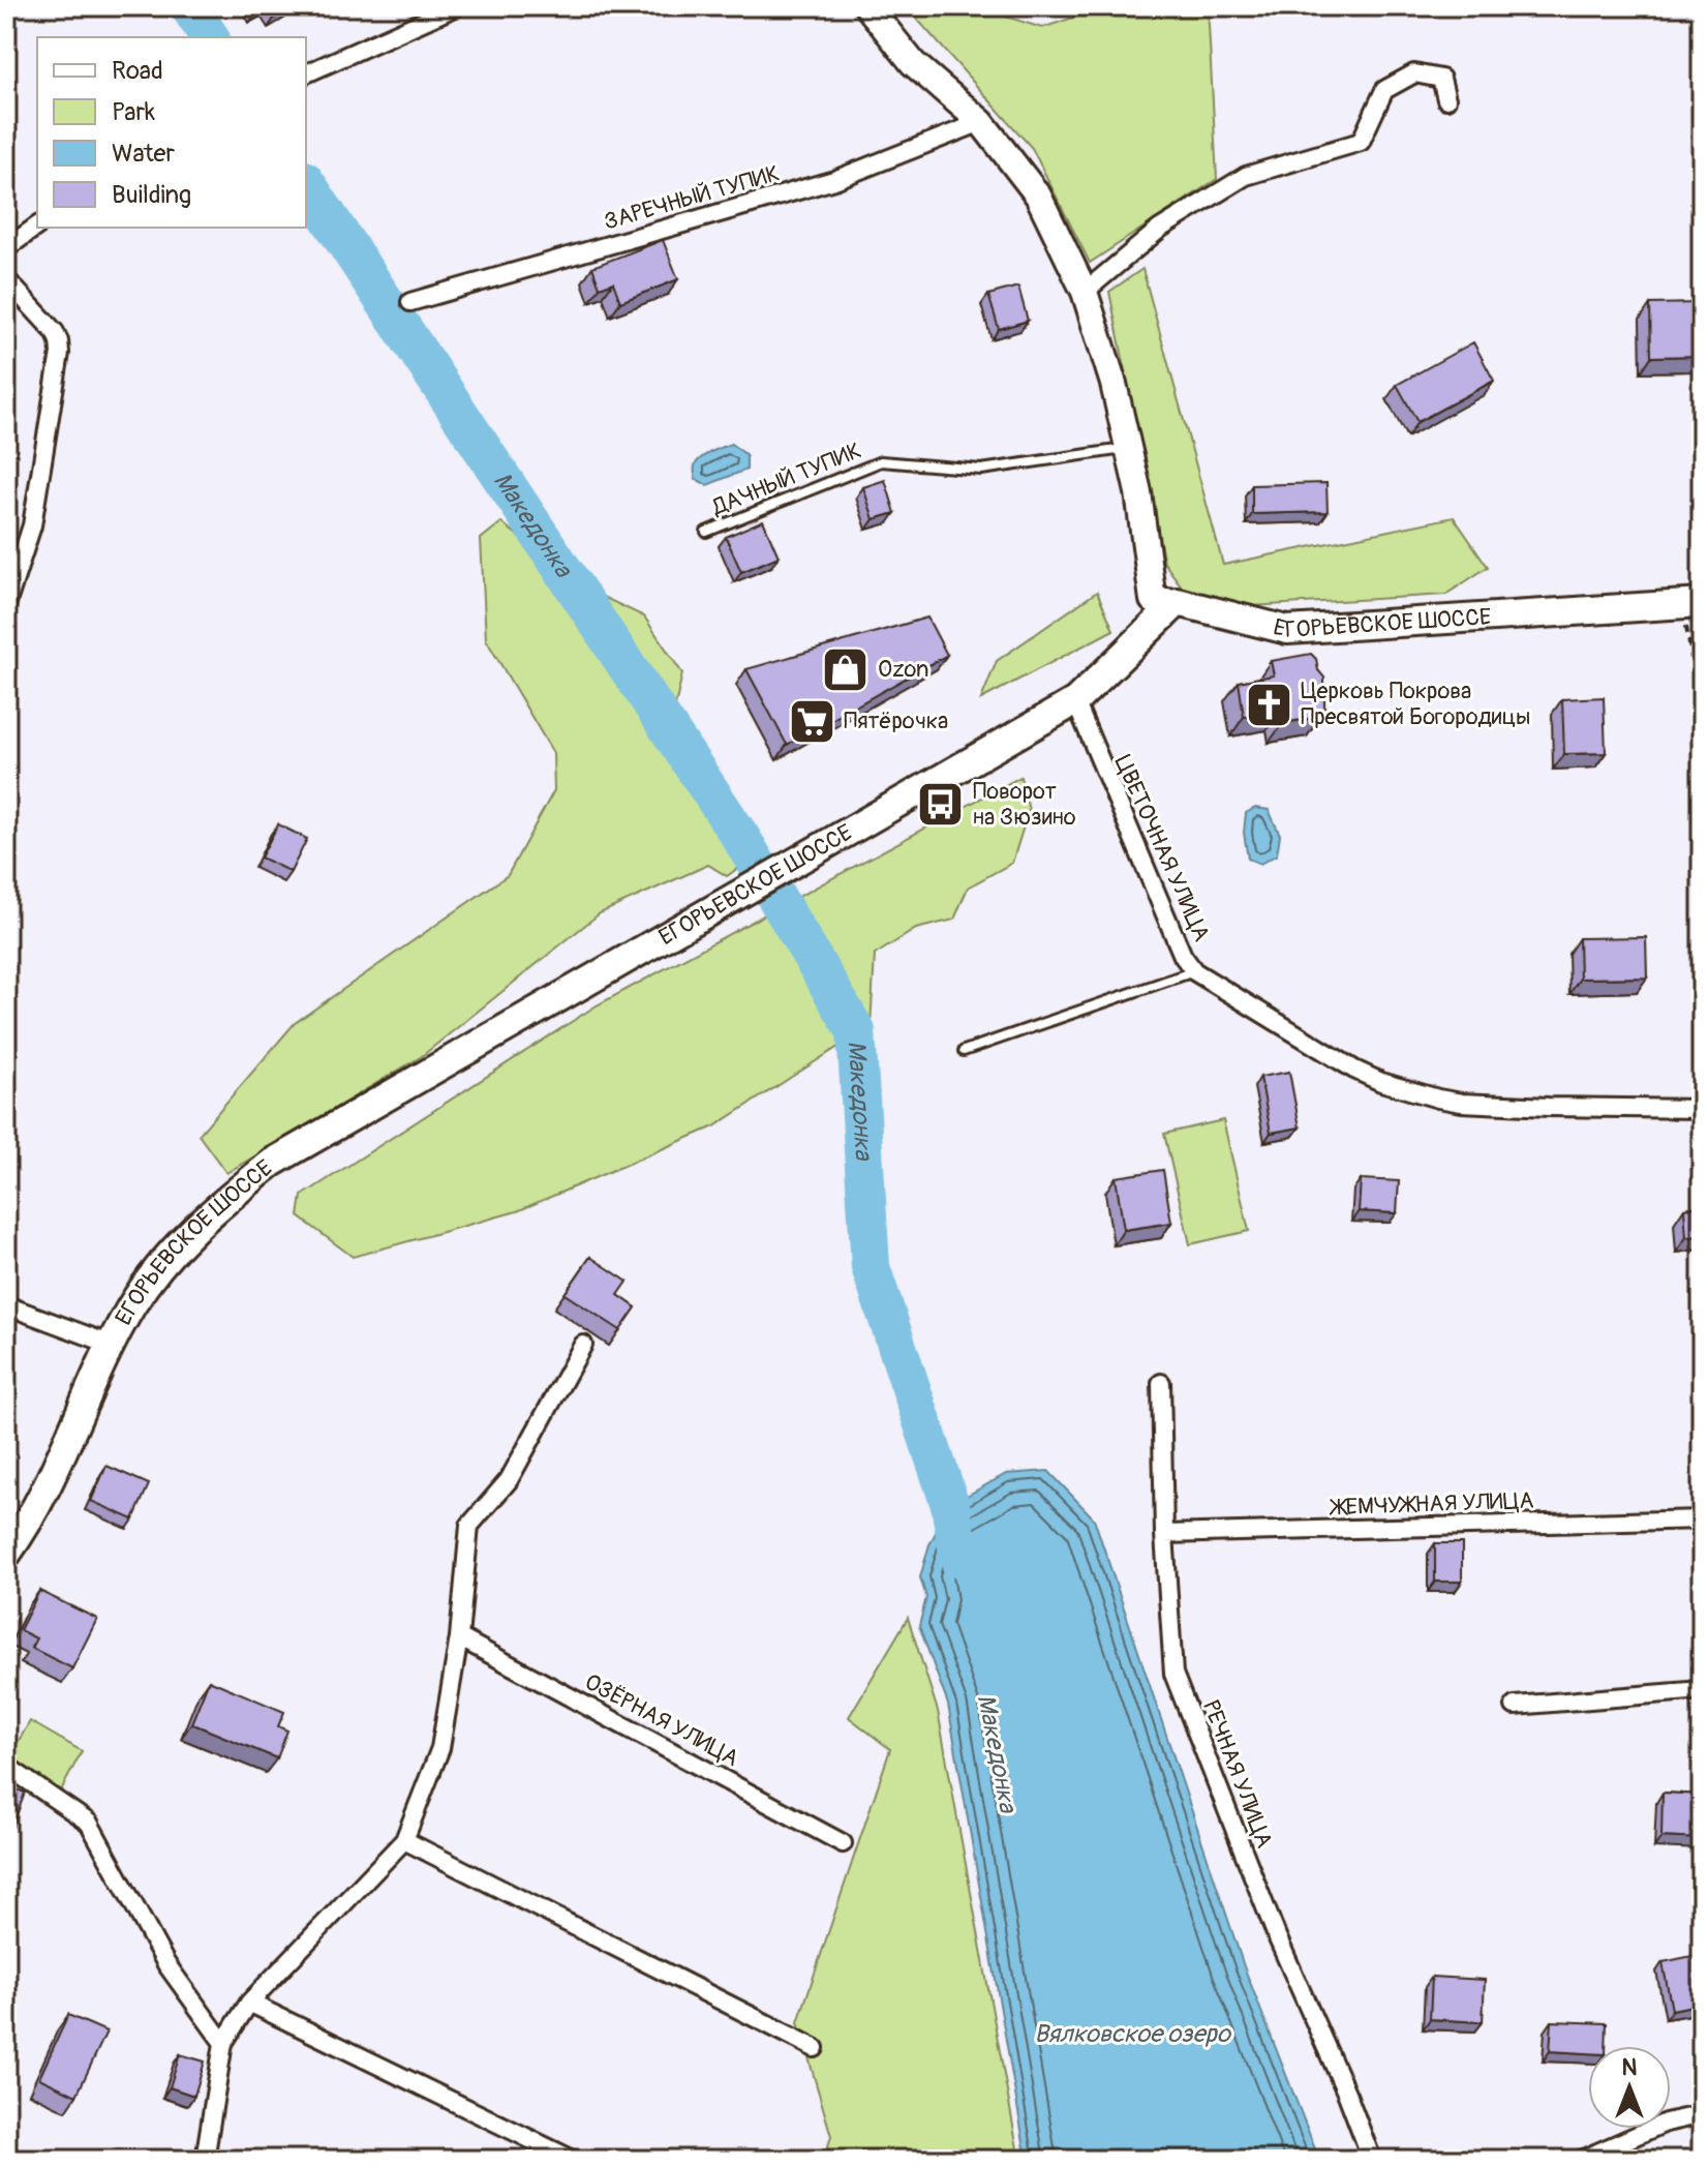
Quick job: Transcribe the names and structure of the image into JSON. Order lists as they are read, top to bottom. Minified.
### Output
{"streets":{"main road":["ЕГОРЬЕВСКОЕ ШОССЕ"],"street":["ЗАРЕЧНЫЙ ТУПИК","ЦВЕТОЧНАЯ УЛИЦА","ЖЕМЧУЖНАЯ УЛИЦА","ОЗЁРНАЯ УЛИЦА","РЕЧНАЯ УЛИЦА"],"lane":["ДАЧНЫЙ ТУПИК"]},"crossings":[["ЕГОРЬЕВСКОЕ ШОССЕ","ЦВЕТОЧНАЯ УЛИЦА"],["ЖЕМЧУЖНАЯ УЛИЦА","РЕЧНАЯ УЛИЦА"]],"water":["Македонка","Вялковское озеро"],"places":{"shop":["Ozon"],"church":["Церковь Покрова Пресвятой Богородицы"],"supermarket":["Пятёрочка"],"bus stop":["Поворот на Зюзино"]},"legend":["Road","Park","Water","Building"],"north":"top"}
